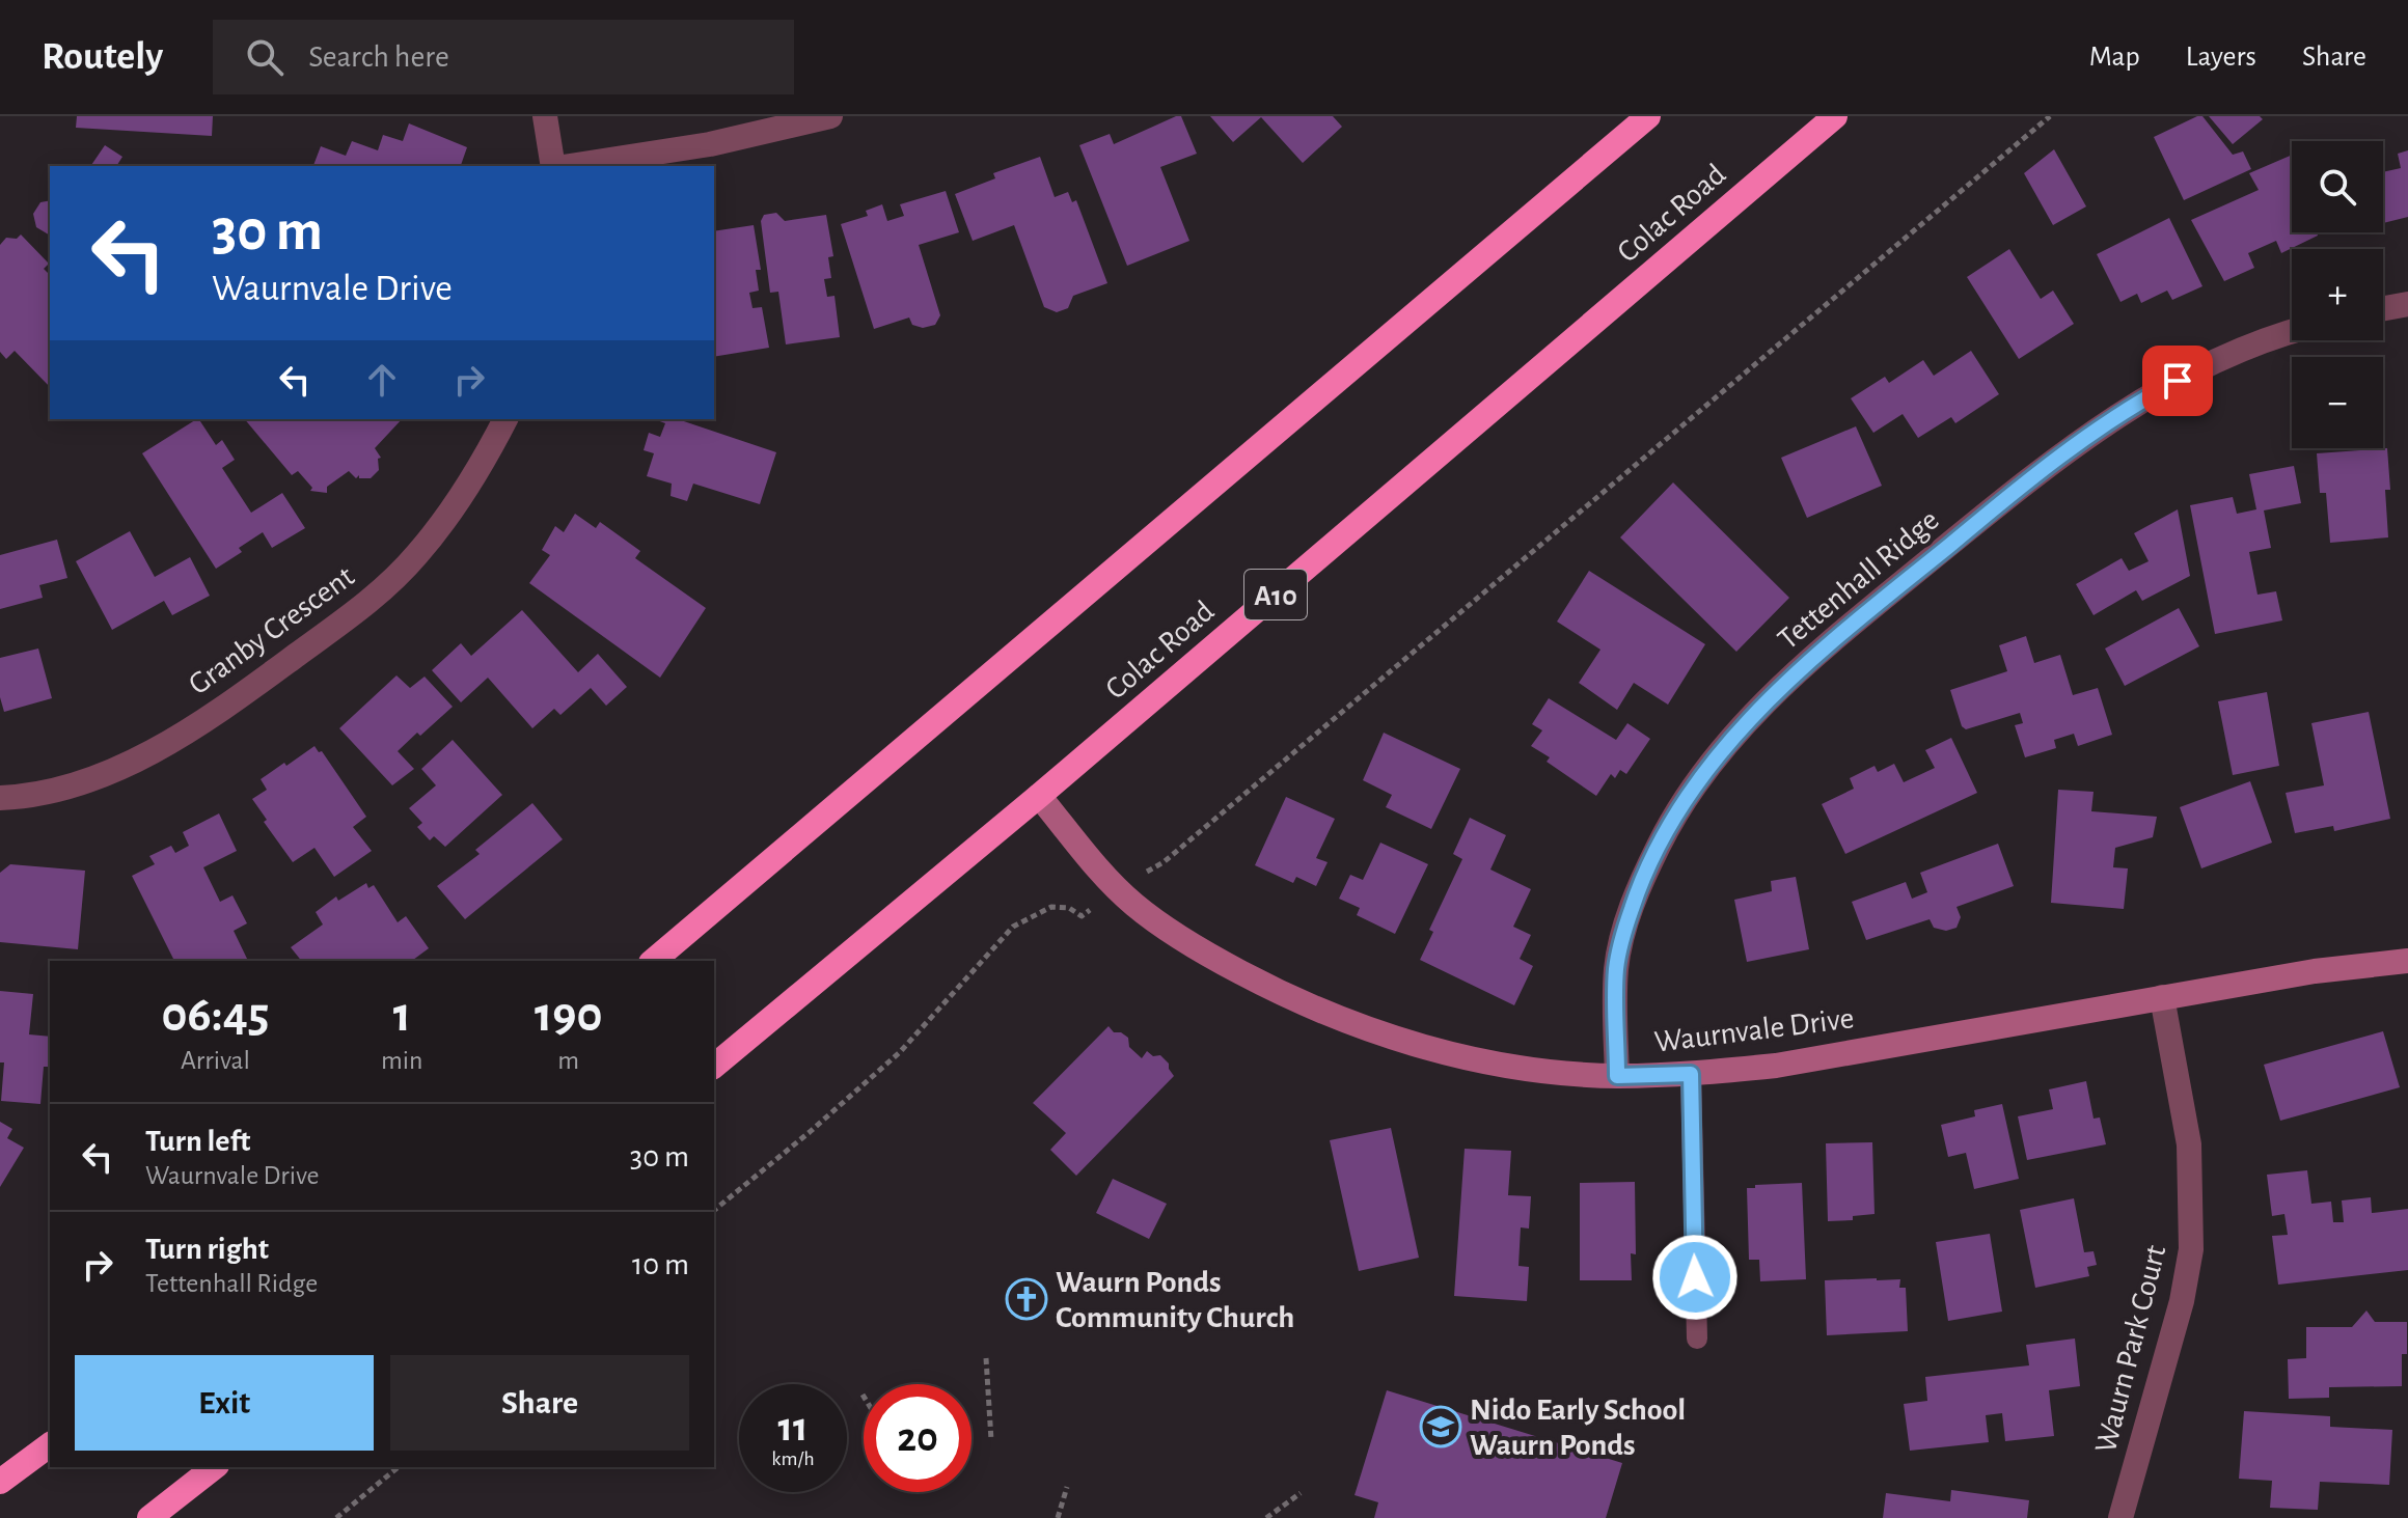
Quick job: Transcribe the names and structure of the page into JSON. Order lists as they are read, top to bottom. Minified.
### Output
{"streets":{"highway":["Colac Road","A10"],"street":["Tettenhall Ridge","Granby Crescent","Waurnvale Drive","Waurn Park Court"]},"crossings":[["Colac Road","Waurnvale Drive"],["Tettenhall Ridge","Waurnvale Drive"],["Waurnvale Drive","Waurn Park Court"]],"places":{"church":["Waurn Ponds Community Church"],"school or university":["Nido Early School Waurn Ponds"]},"page":{"header":"Routely","search":"Search here","nav":["Map","Layers","Share"],"map_buttons":["+","−"],"turn":["30 m","Waurnvale Drive"],"eta":["06:45","Arrival","1","min","190","m"],"list":[{"name":"Turn left","note":"Waurnvale Drive","value":"30 m"},{"name":"Turn right","note":"Tettenhall Ridge","value":"10 m"}],"buttons":["Exit","Share"],"speed":"11 km/h","limit":"20"}}
